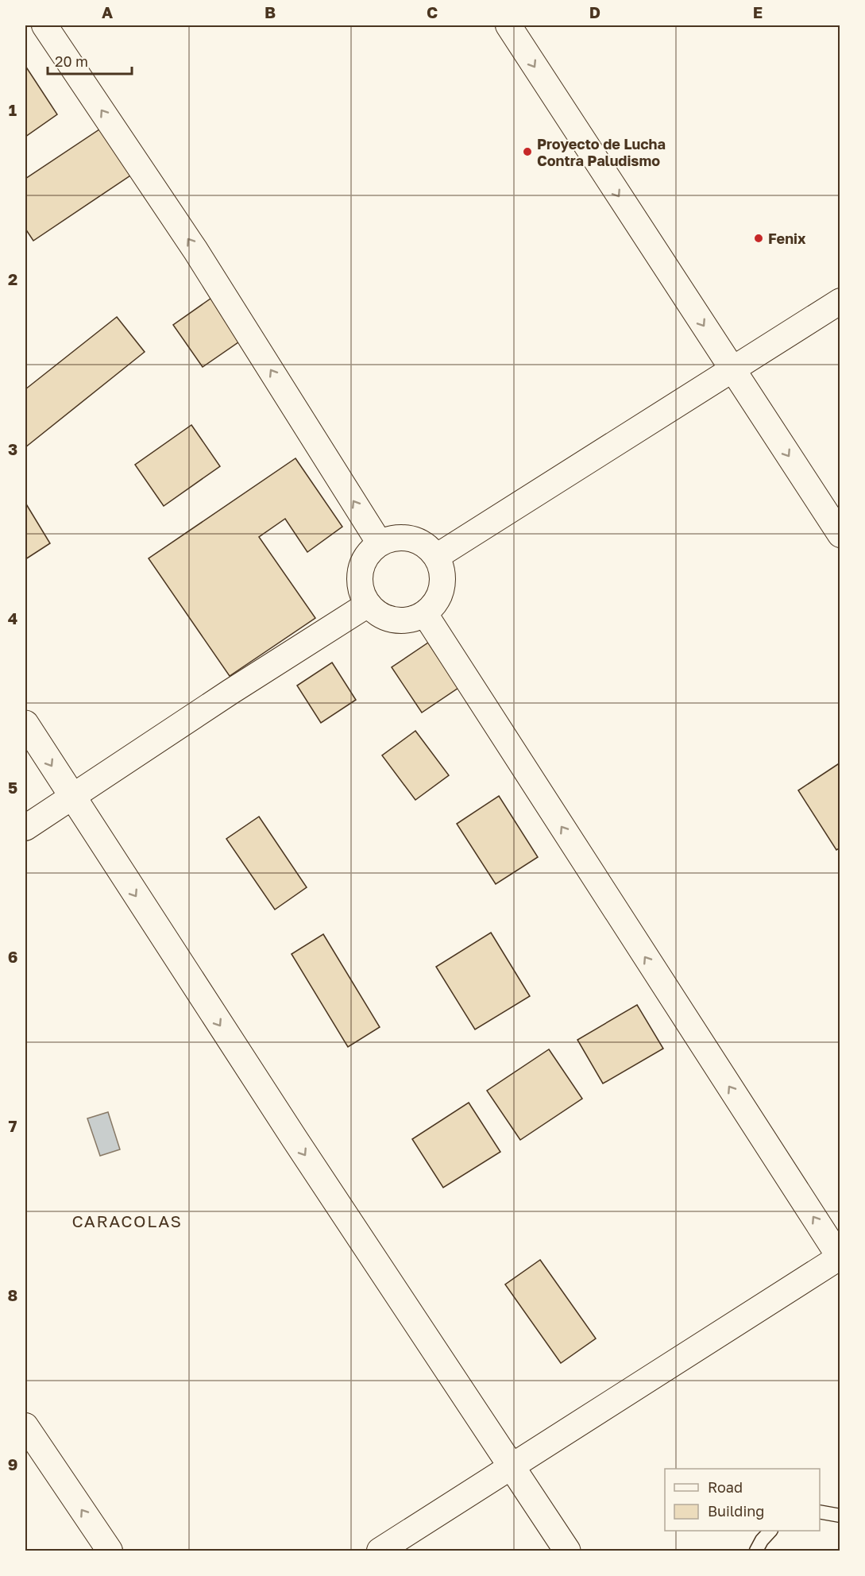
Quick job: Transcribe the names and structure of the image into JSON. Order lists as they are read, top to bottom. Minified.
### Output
{"districts":["CARACOLAS"],"places":["Proyecto de Lucha Contra Paludismo","Fenix"],"legend":["Road","Building"],"scale_bar":"20 m","grid":{"columns":["A","B","C","D","E"],"rows":["1","2","3","4","5","6","7","8","9"]}}
